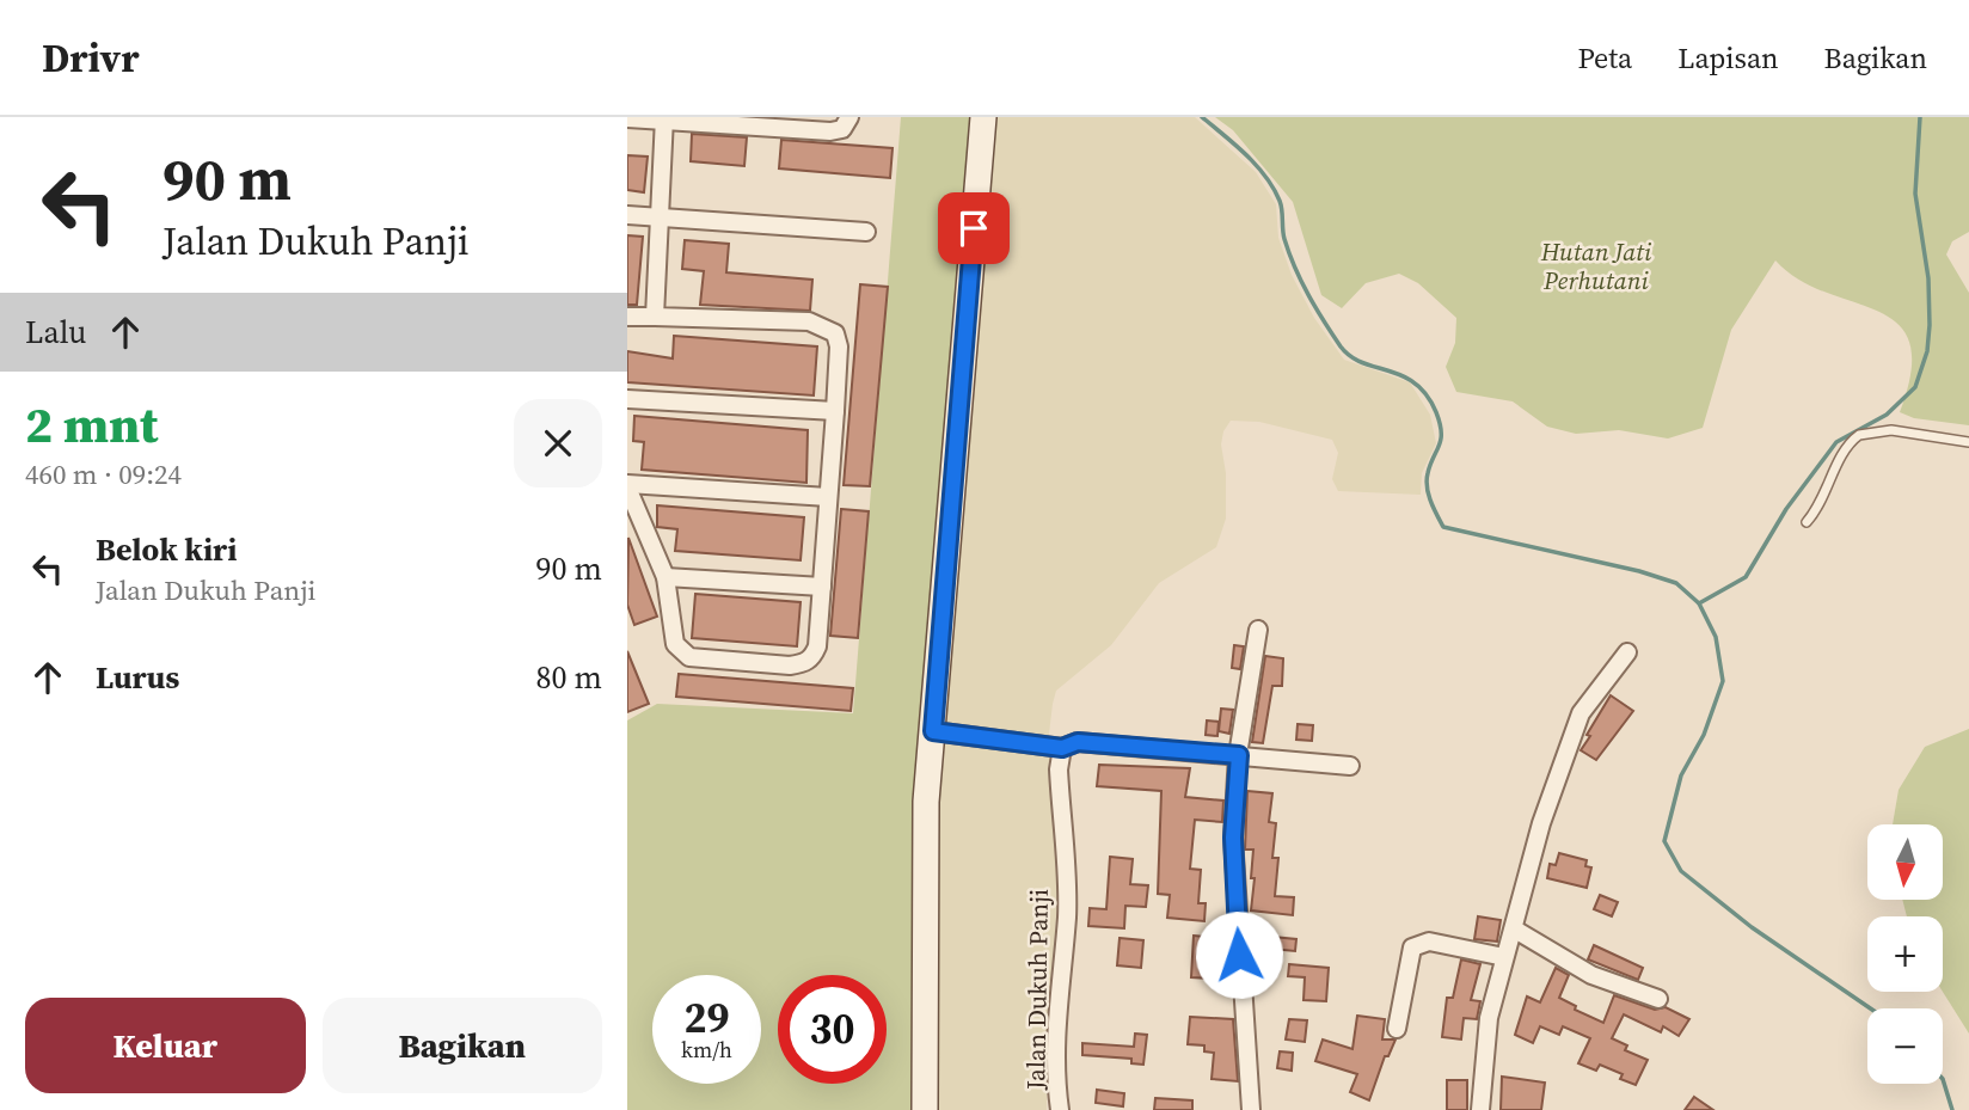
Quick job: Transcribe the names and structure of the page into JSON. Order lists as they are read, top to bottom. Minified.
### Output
{"streets":{"street":["Jalan Dukuh Panji"]},"parks":["Hutan Jati Perhutani"],"north":"bottom","page":{"header":"Drivr","nav":["Peta","Lapisan","Bagikan"],"turn":["90 m","Jalan Dukuh Panji"],"then":"Lalu","heading":["2 mnt","460 m · 09:24"],"list":[{"name":"Belok kiri","note":"Jalan Dukuh Panji","value":"90 m"},{"name":"Lurus","value":"80 m"}],"map_buttons":["+","−"],"speed":"29 km/h","limit":"30","buttons":["Keluar","Bagikan"]}}
